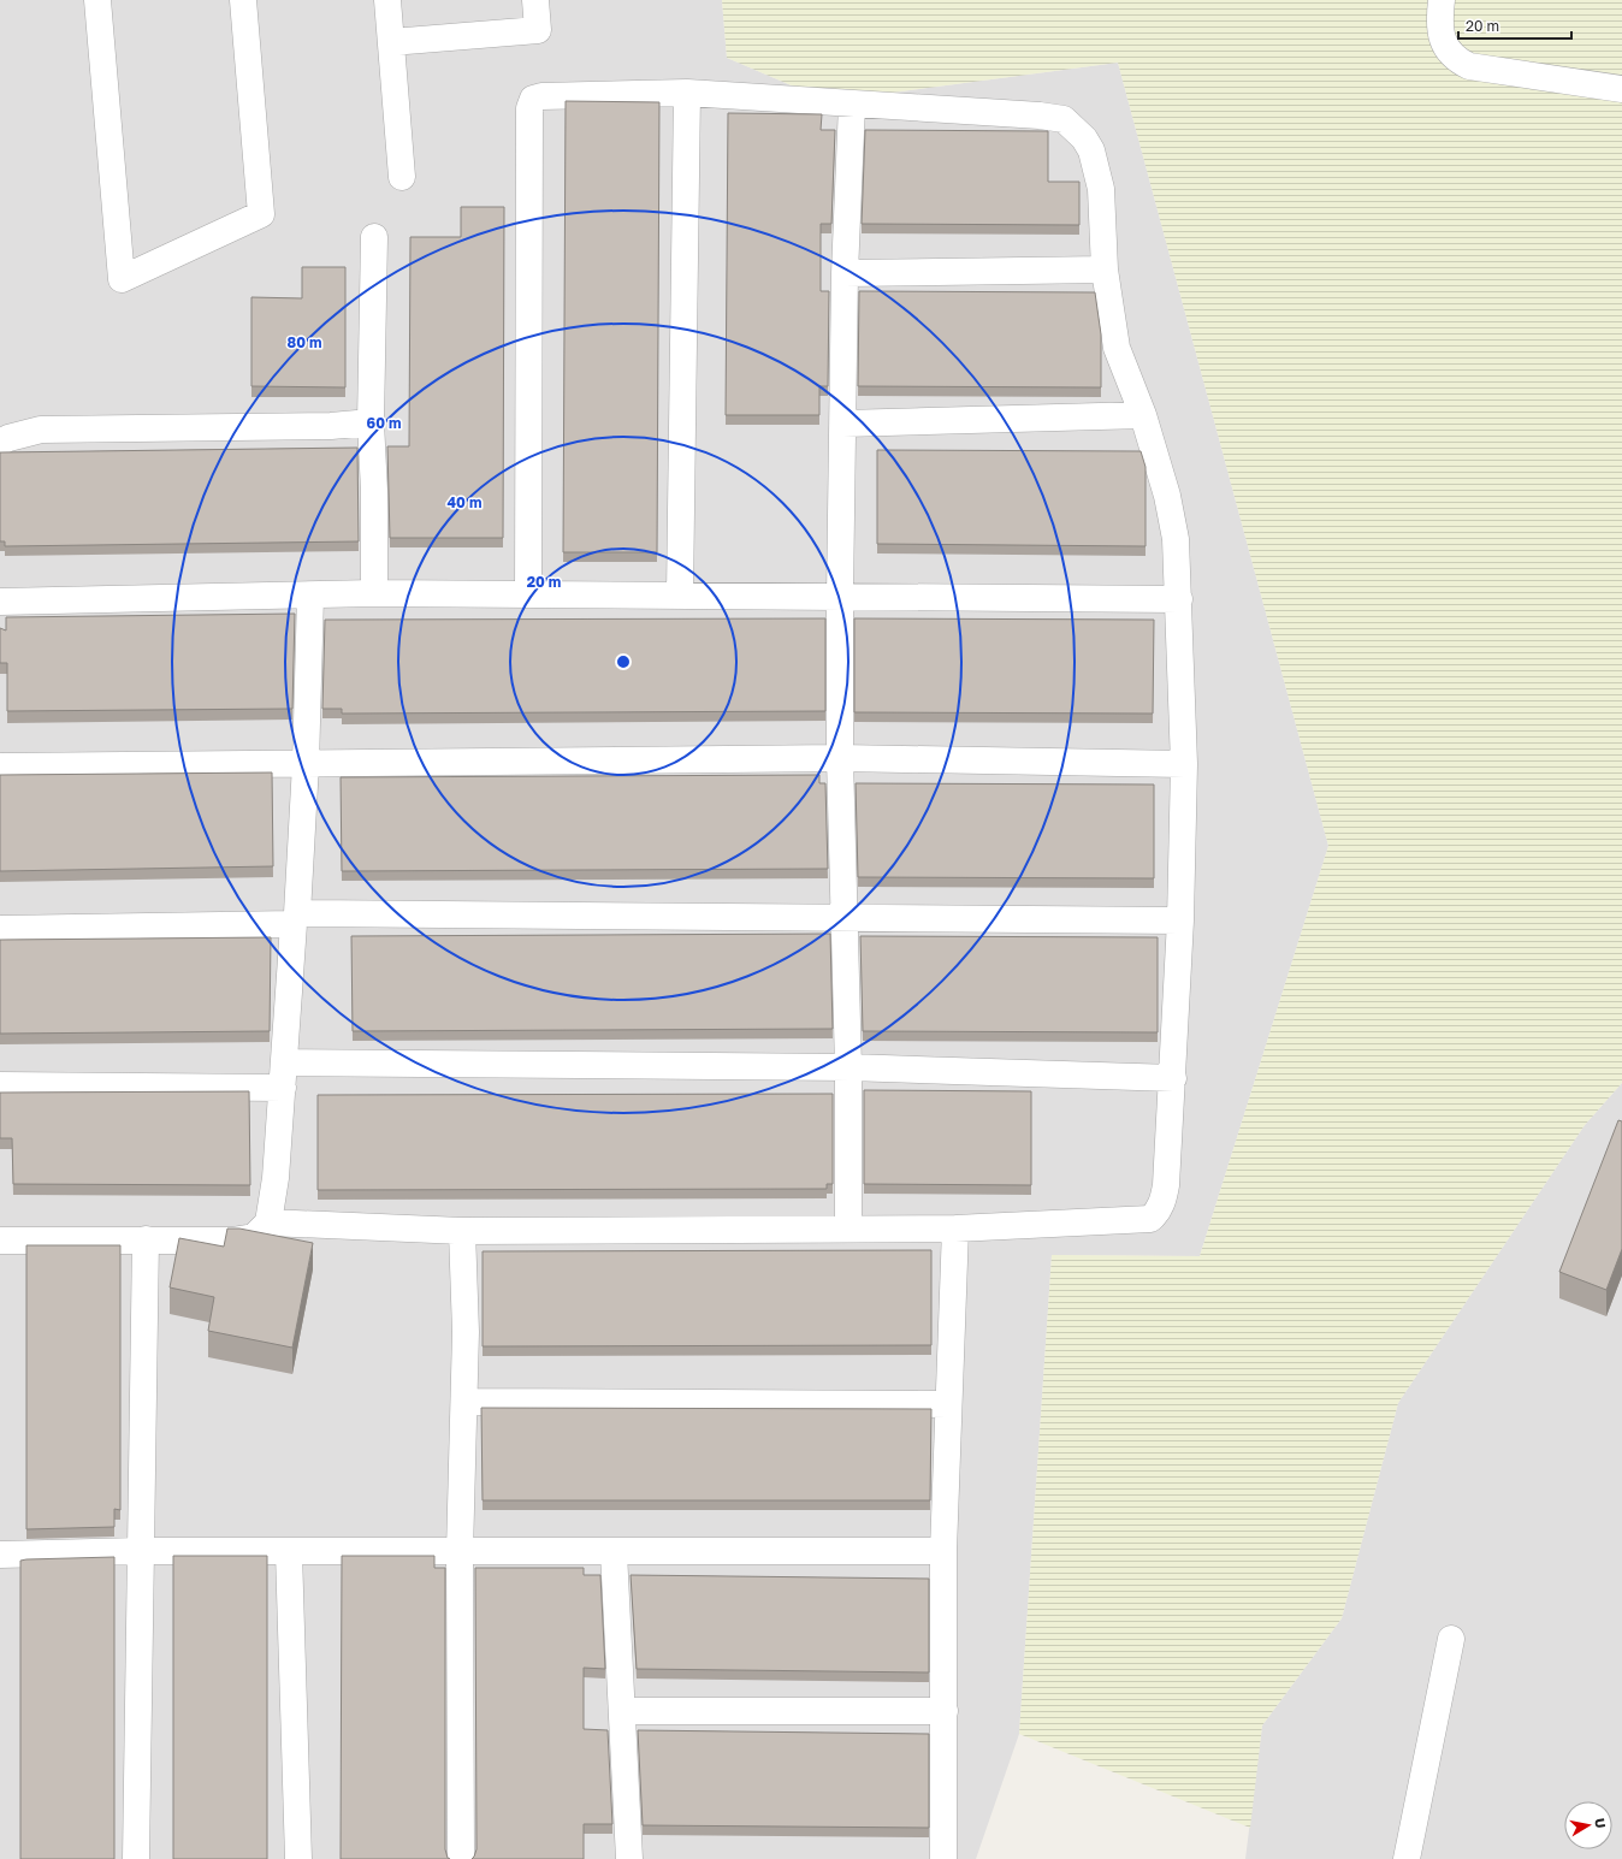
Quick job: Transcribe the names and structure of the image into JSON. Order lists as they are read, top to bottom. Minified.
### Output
{"scale_bar":"20 m","north":"right","rings":["80 m","60 m","40 m","20 m"]}
